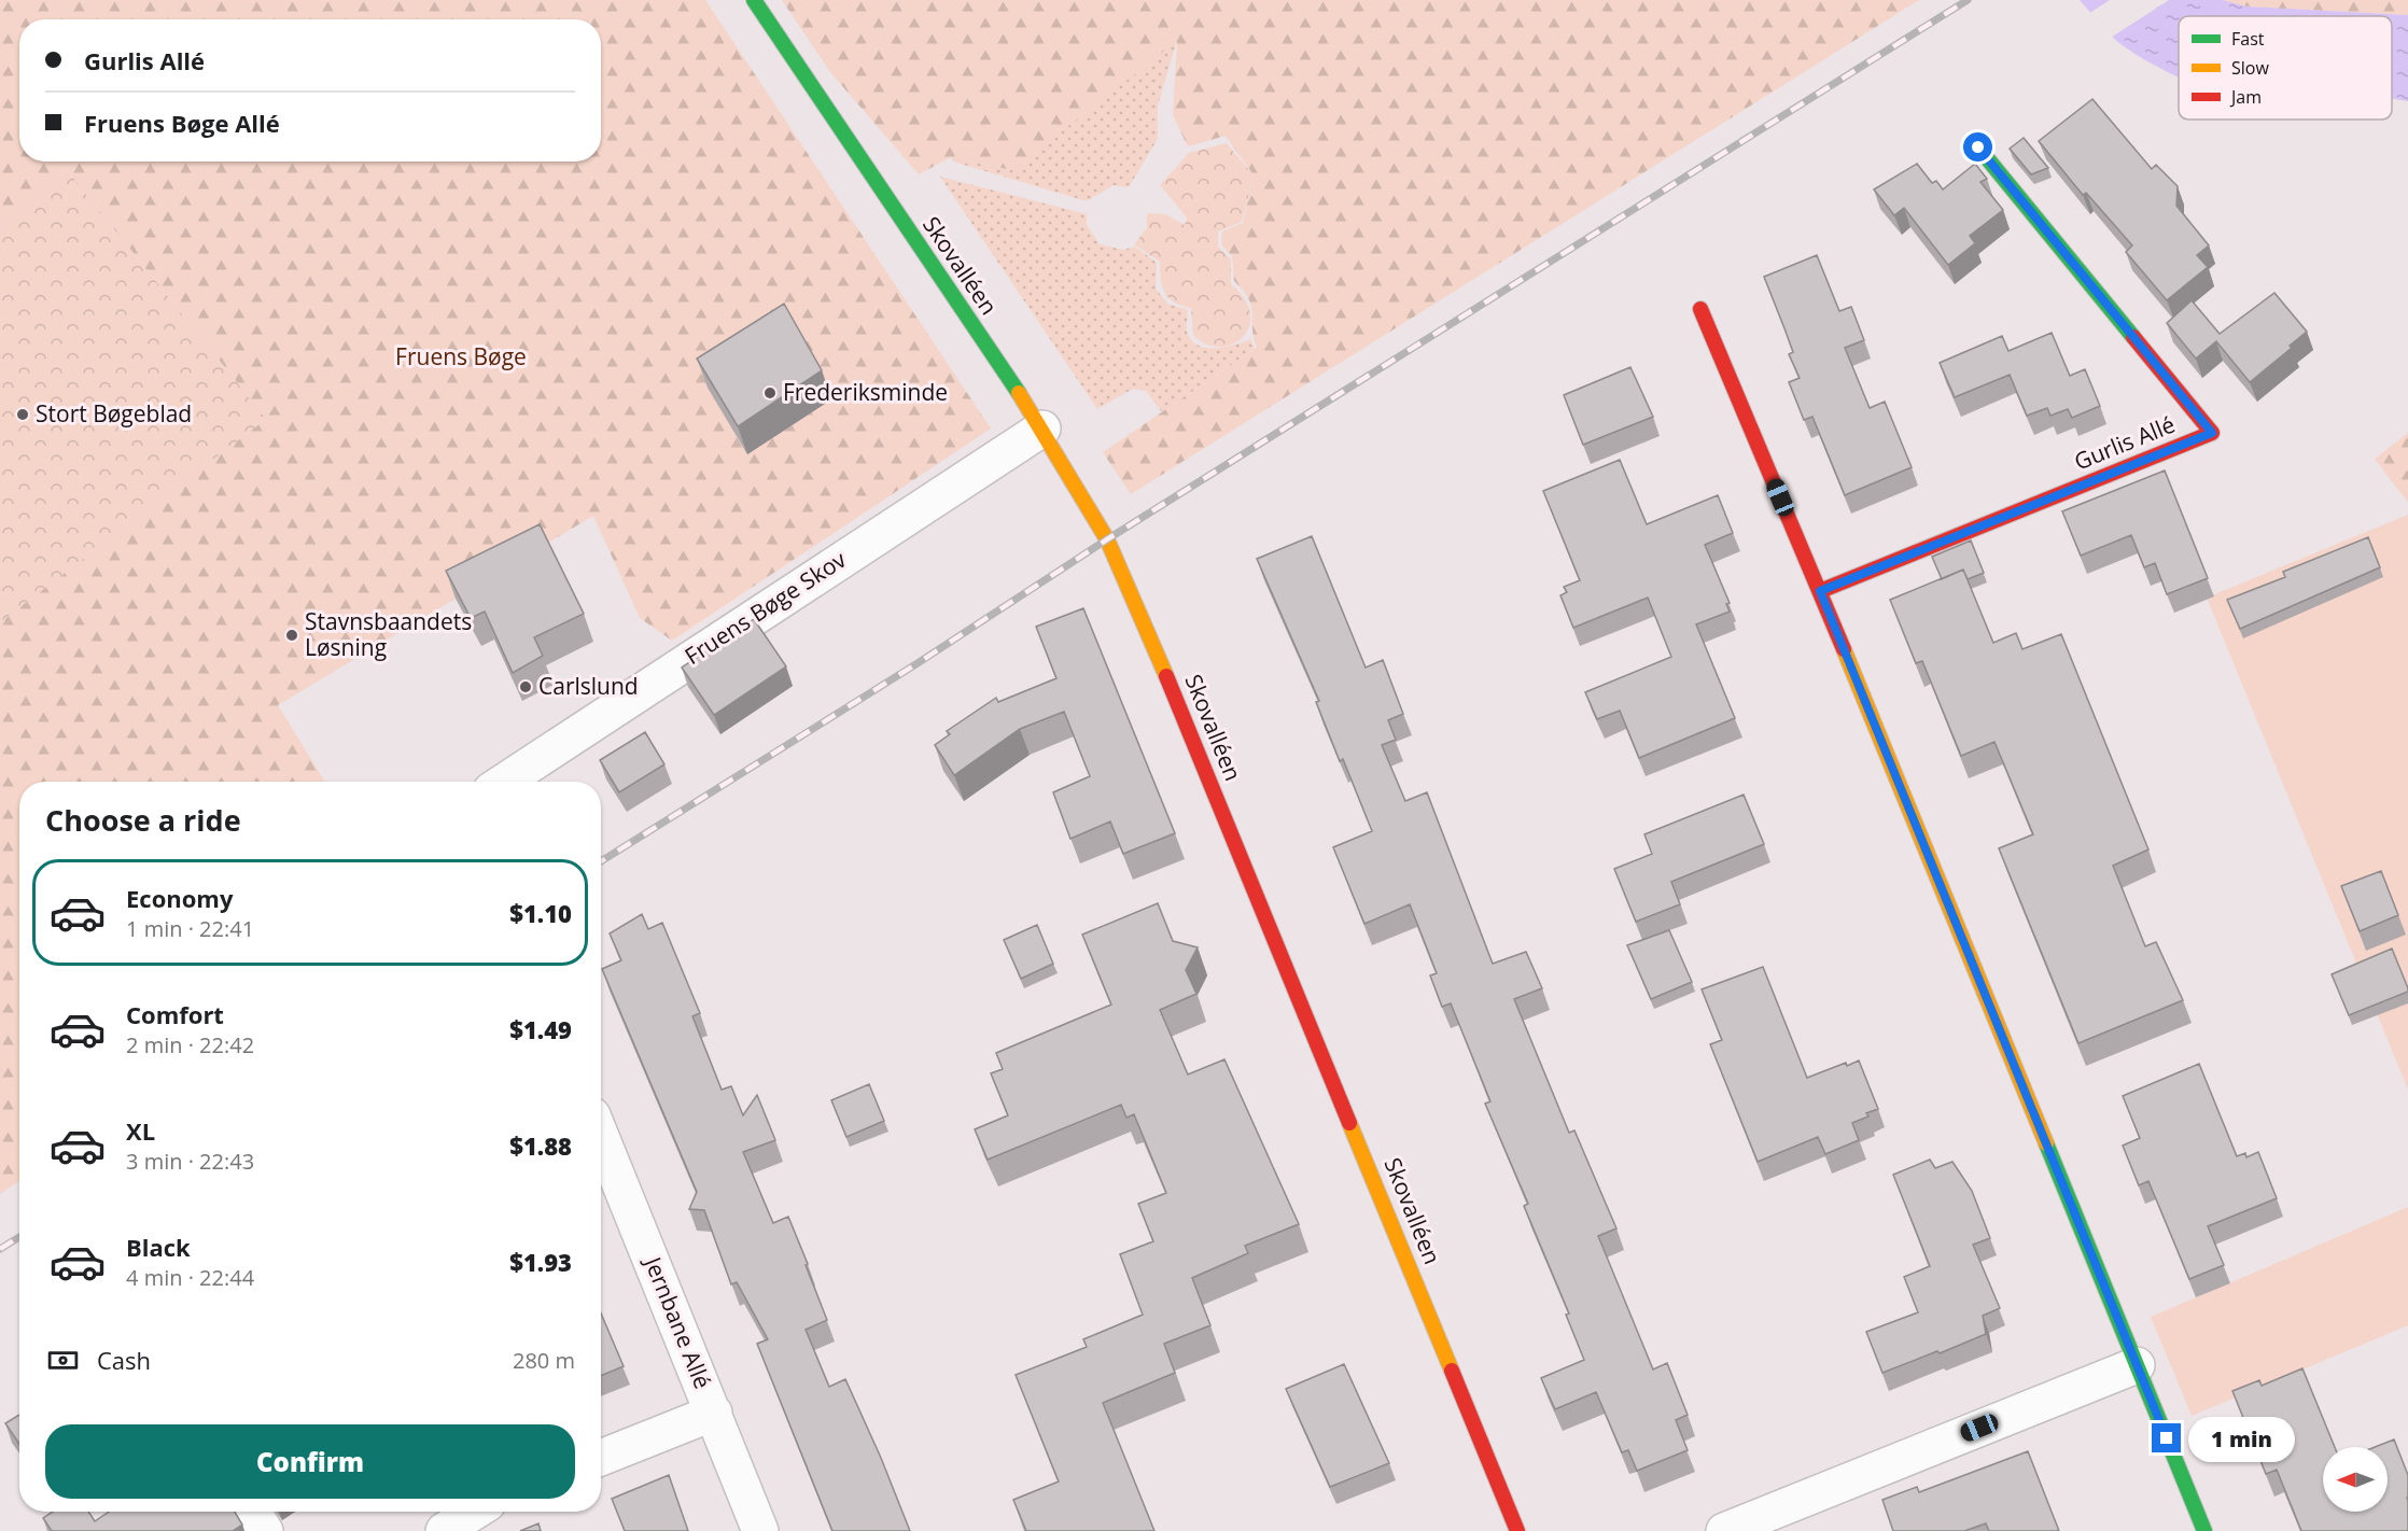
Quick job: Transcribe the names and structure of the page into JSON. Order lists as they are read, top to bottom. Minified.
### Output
{"streets":{"street":["Skovalléen","Gurlis Allé","Fruens Bøge Skov","Jernbane Allé"]},"crossings":[["Skovalléen","Fruens Bøge Skov"]],"parks":["Fruens Bøge"],"places":["Frederiksminde","Stort Bøgeblad","Stavnsbaandets Løsning","Carlslund"],"legend":["Fast","Slow","Jam"],"north":"left","page":{"banner":["Gurlis Allé","Fruens Bøge Allé"],"heading":"Choose a ride","list":[{"name":"Economy","note":"1 min · 22:41","value":"$1.10"},{"name":"Comfort","note":"2 min · 22:42","value":"$1.49"},{"name":"XL","note":"3 min · 22:43","value":"$1.88"},{"name":"Black","note":"4 min · 22:44","value":"$1.93"}],"pay":["Cash","280 m"],"buttons":"Confirm","bubble":"1 min"}}
